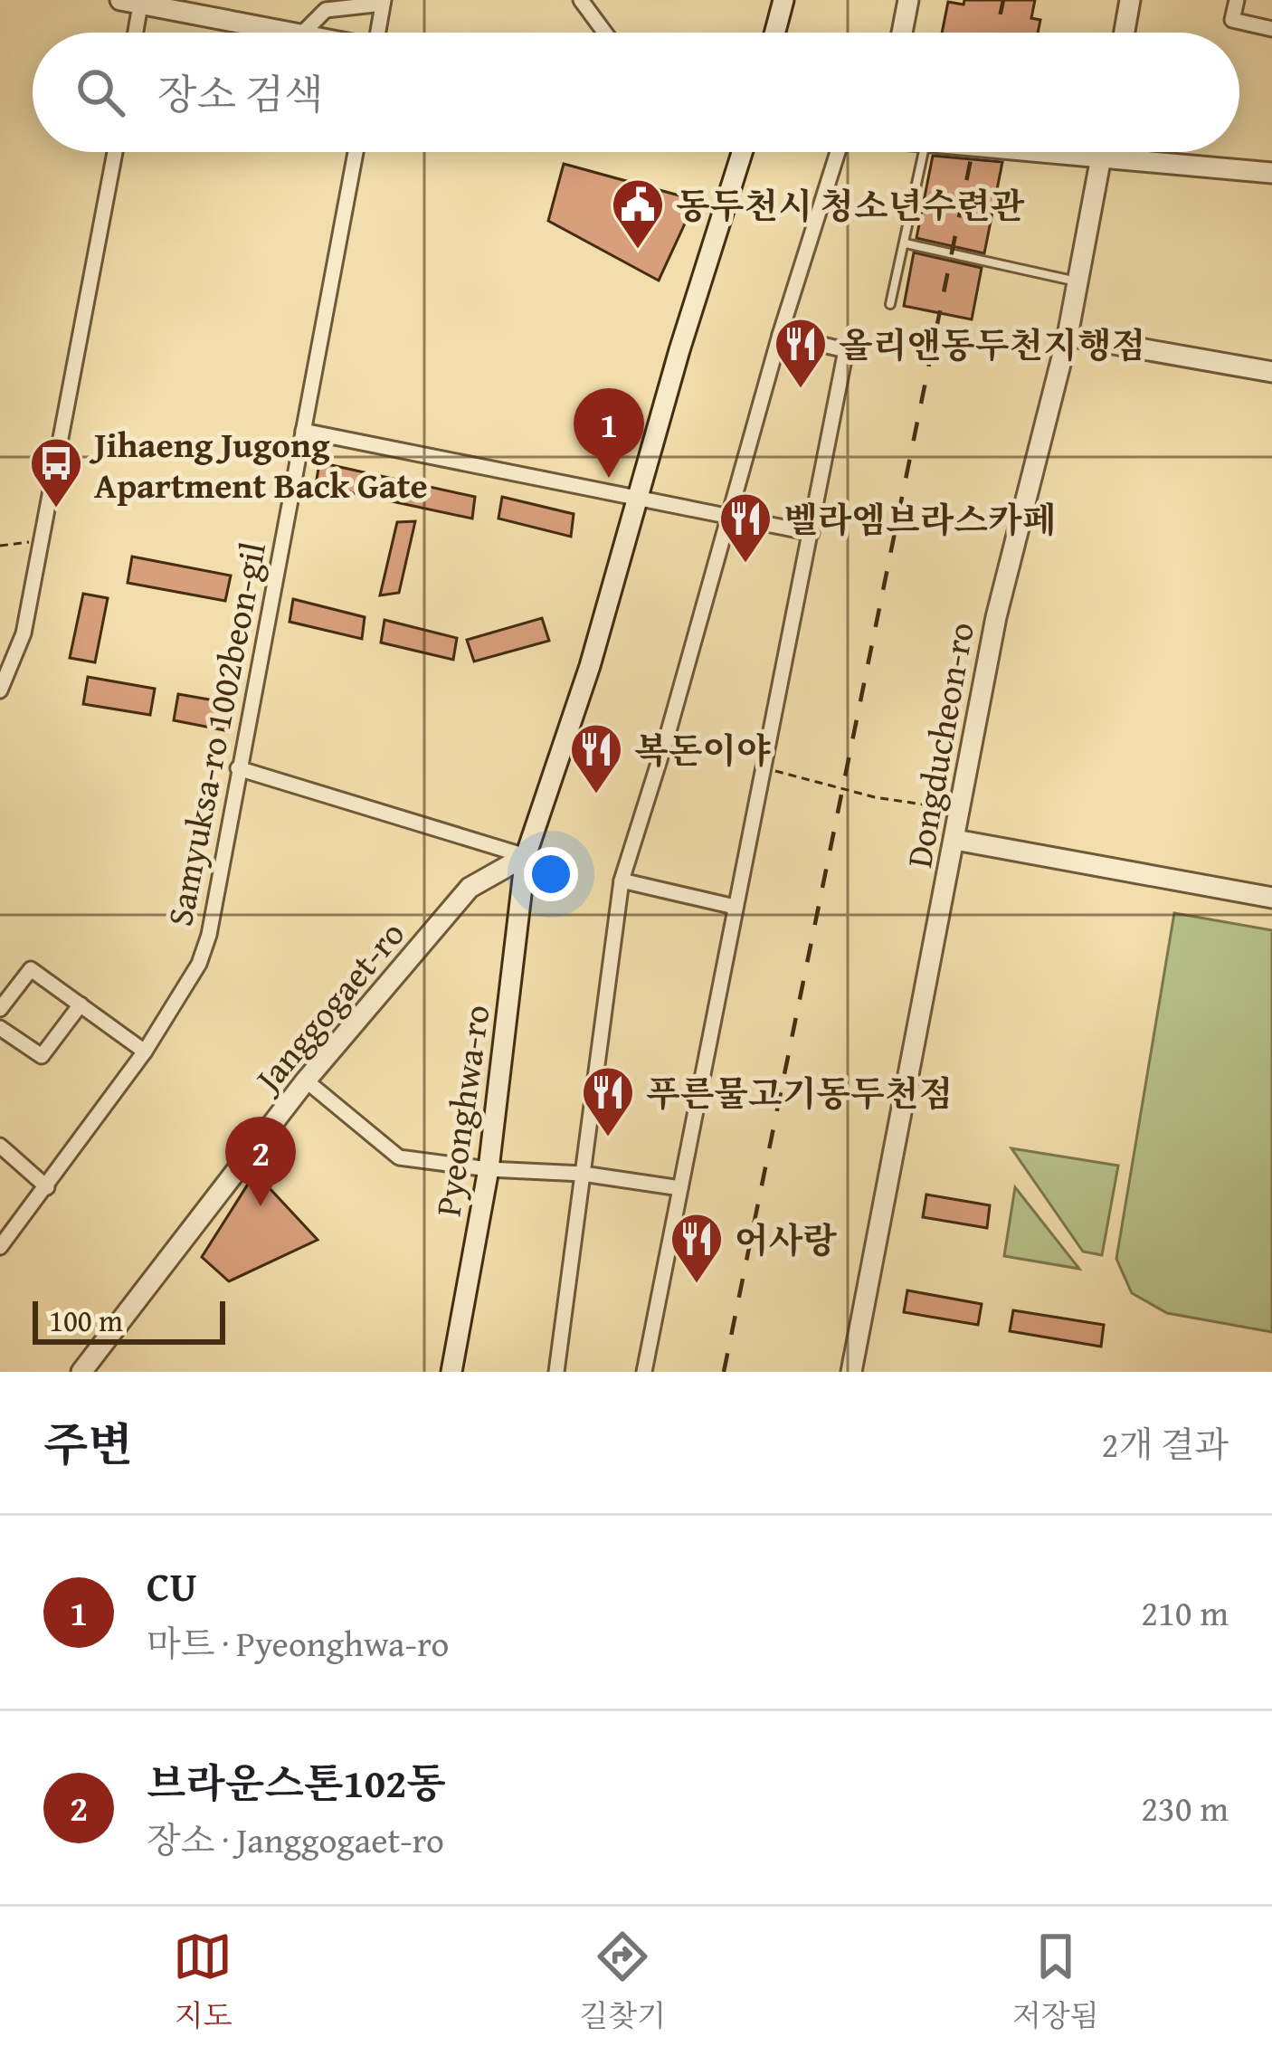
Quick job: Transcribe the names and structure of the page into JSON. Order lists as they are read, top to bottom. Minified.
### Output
{"streets":{"street":["Samyuksa-ro 1002beon-gil","Dongducheon-ro","Janggogaet-ro","Pyeonghwa-ro"]},"crossings":[["Janggogaet-ro","Pyeonghwa-ro"]],"places":{"public building":["동두천시 청소년수련관"],"restaurant":["올리앤동두천지행점","벨라엠브라스카페","복돈이야","푸른물고기동두천점","어사랑"],"bus stop":["Jihaeng Jugong Apartment Back Gate"]},"scale_bar":"100 m","page":{"search":"장소 검색","pins":["1","2"],"scale":"100 m","heading":["주변","2개 결과"],"list":[{"mark":"1","name":"CU","note":"마트 · Pyeonghwa-ro","value":"210 m"},{"mark":"2","name":"브라운스톤102동","note":"장소 · Janggogaet-ro","value":"230 m"}],"nav":["지도","길찾기","저장됨"]}}
